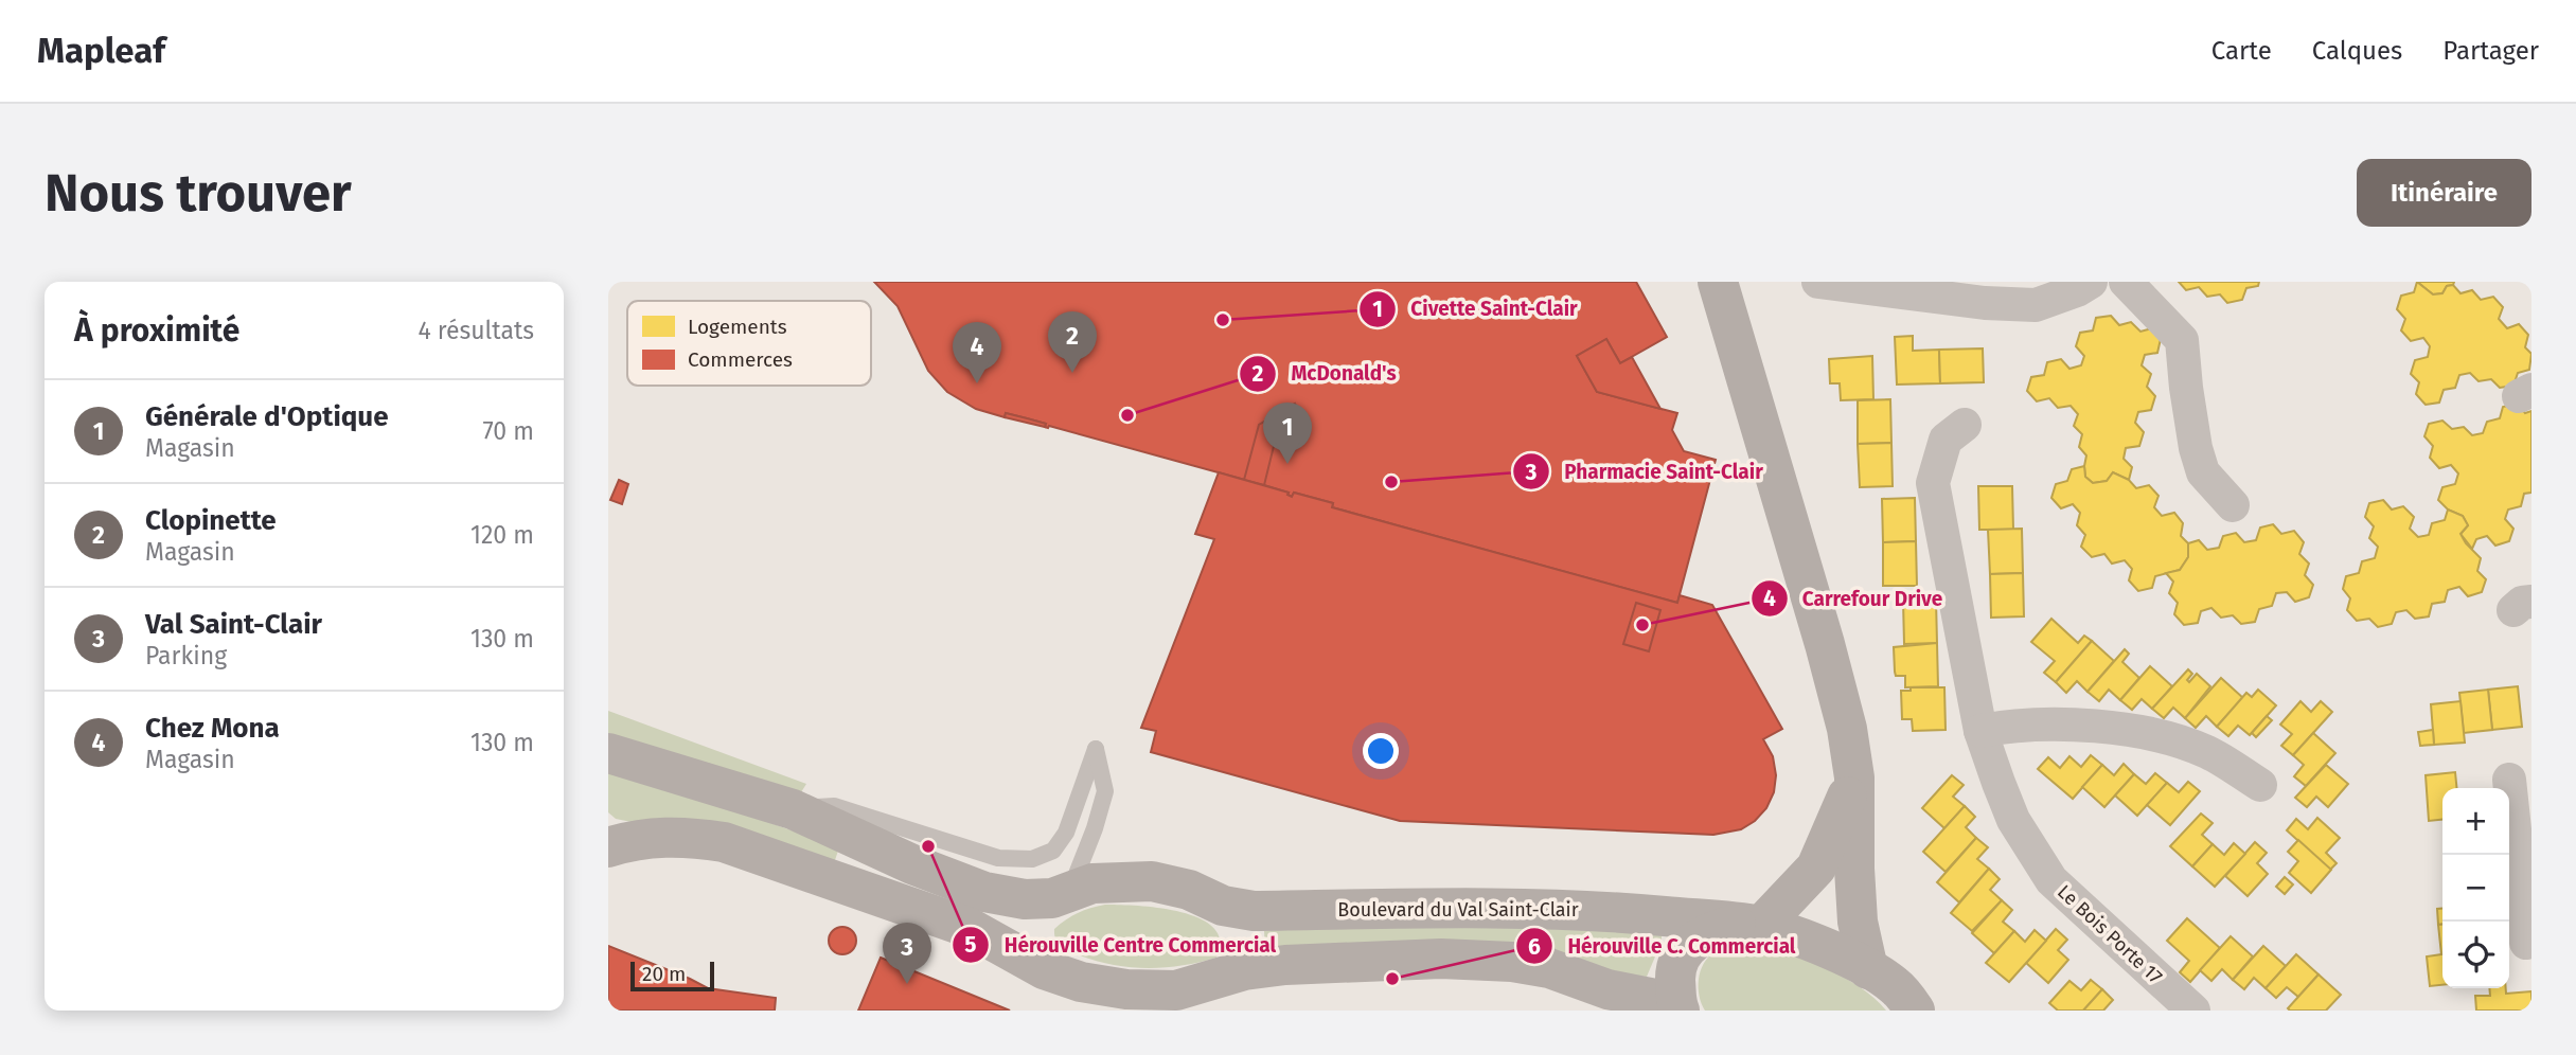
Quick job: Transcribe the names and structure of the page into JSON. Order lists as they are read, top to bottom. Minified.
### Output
{"streets":{"street":["Boulevard du Val Saint-Clair","Le Bois Porte 17"]},"places":["Civette Saint-Clair","McDonald's","Pharmacie Saint-Clair","Carrefour Drive","Hérouville Centre Commercial","Hérouville C. Commercial"],"legend":["Logements","Commerces"],"scale_bar":"20 m","page":{"header":"Mapleaf","nav":["Carte","Calques","Partager"],"buttons":"Itinéraire","title":"Nous trouver","heading":["À proximité","4 résultats"],"pins":["2","4","1","3"],"list":[{"mark":"1","name":"Générale d'Optique","note":"Magasin","value":"70 m"},{"mark":"2","name":"Clopinette","note":"Magasin","value":"120 m"},{"mark":"3","name":"Val Saint-Clair","note":"Parking","value":"130 m"},{"mark":"4","name":"Chez Mona","note":"Magasin","value":"130 m"}],"map_buttons":["+","−"],"scale":"20 m"}}
